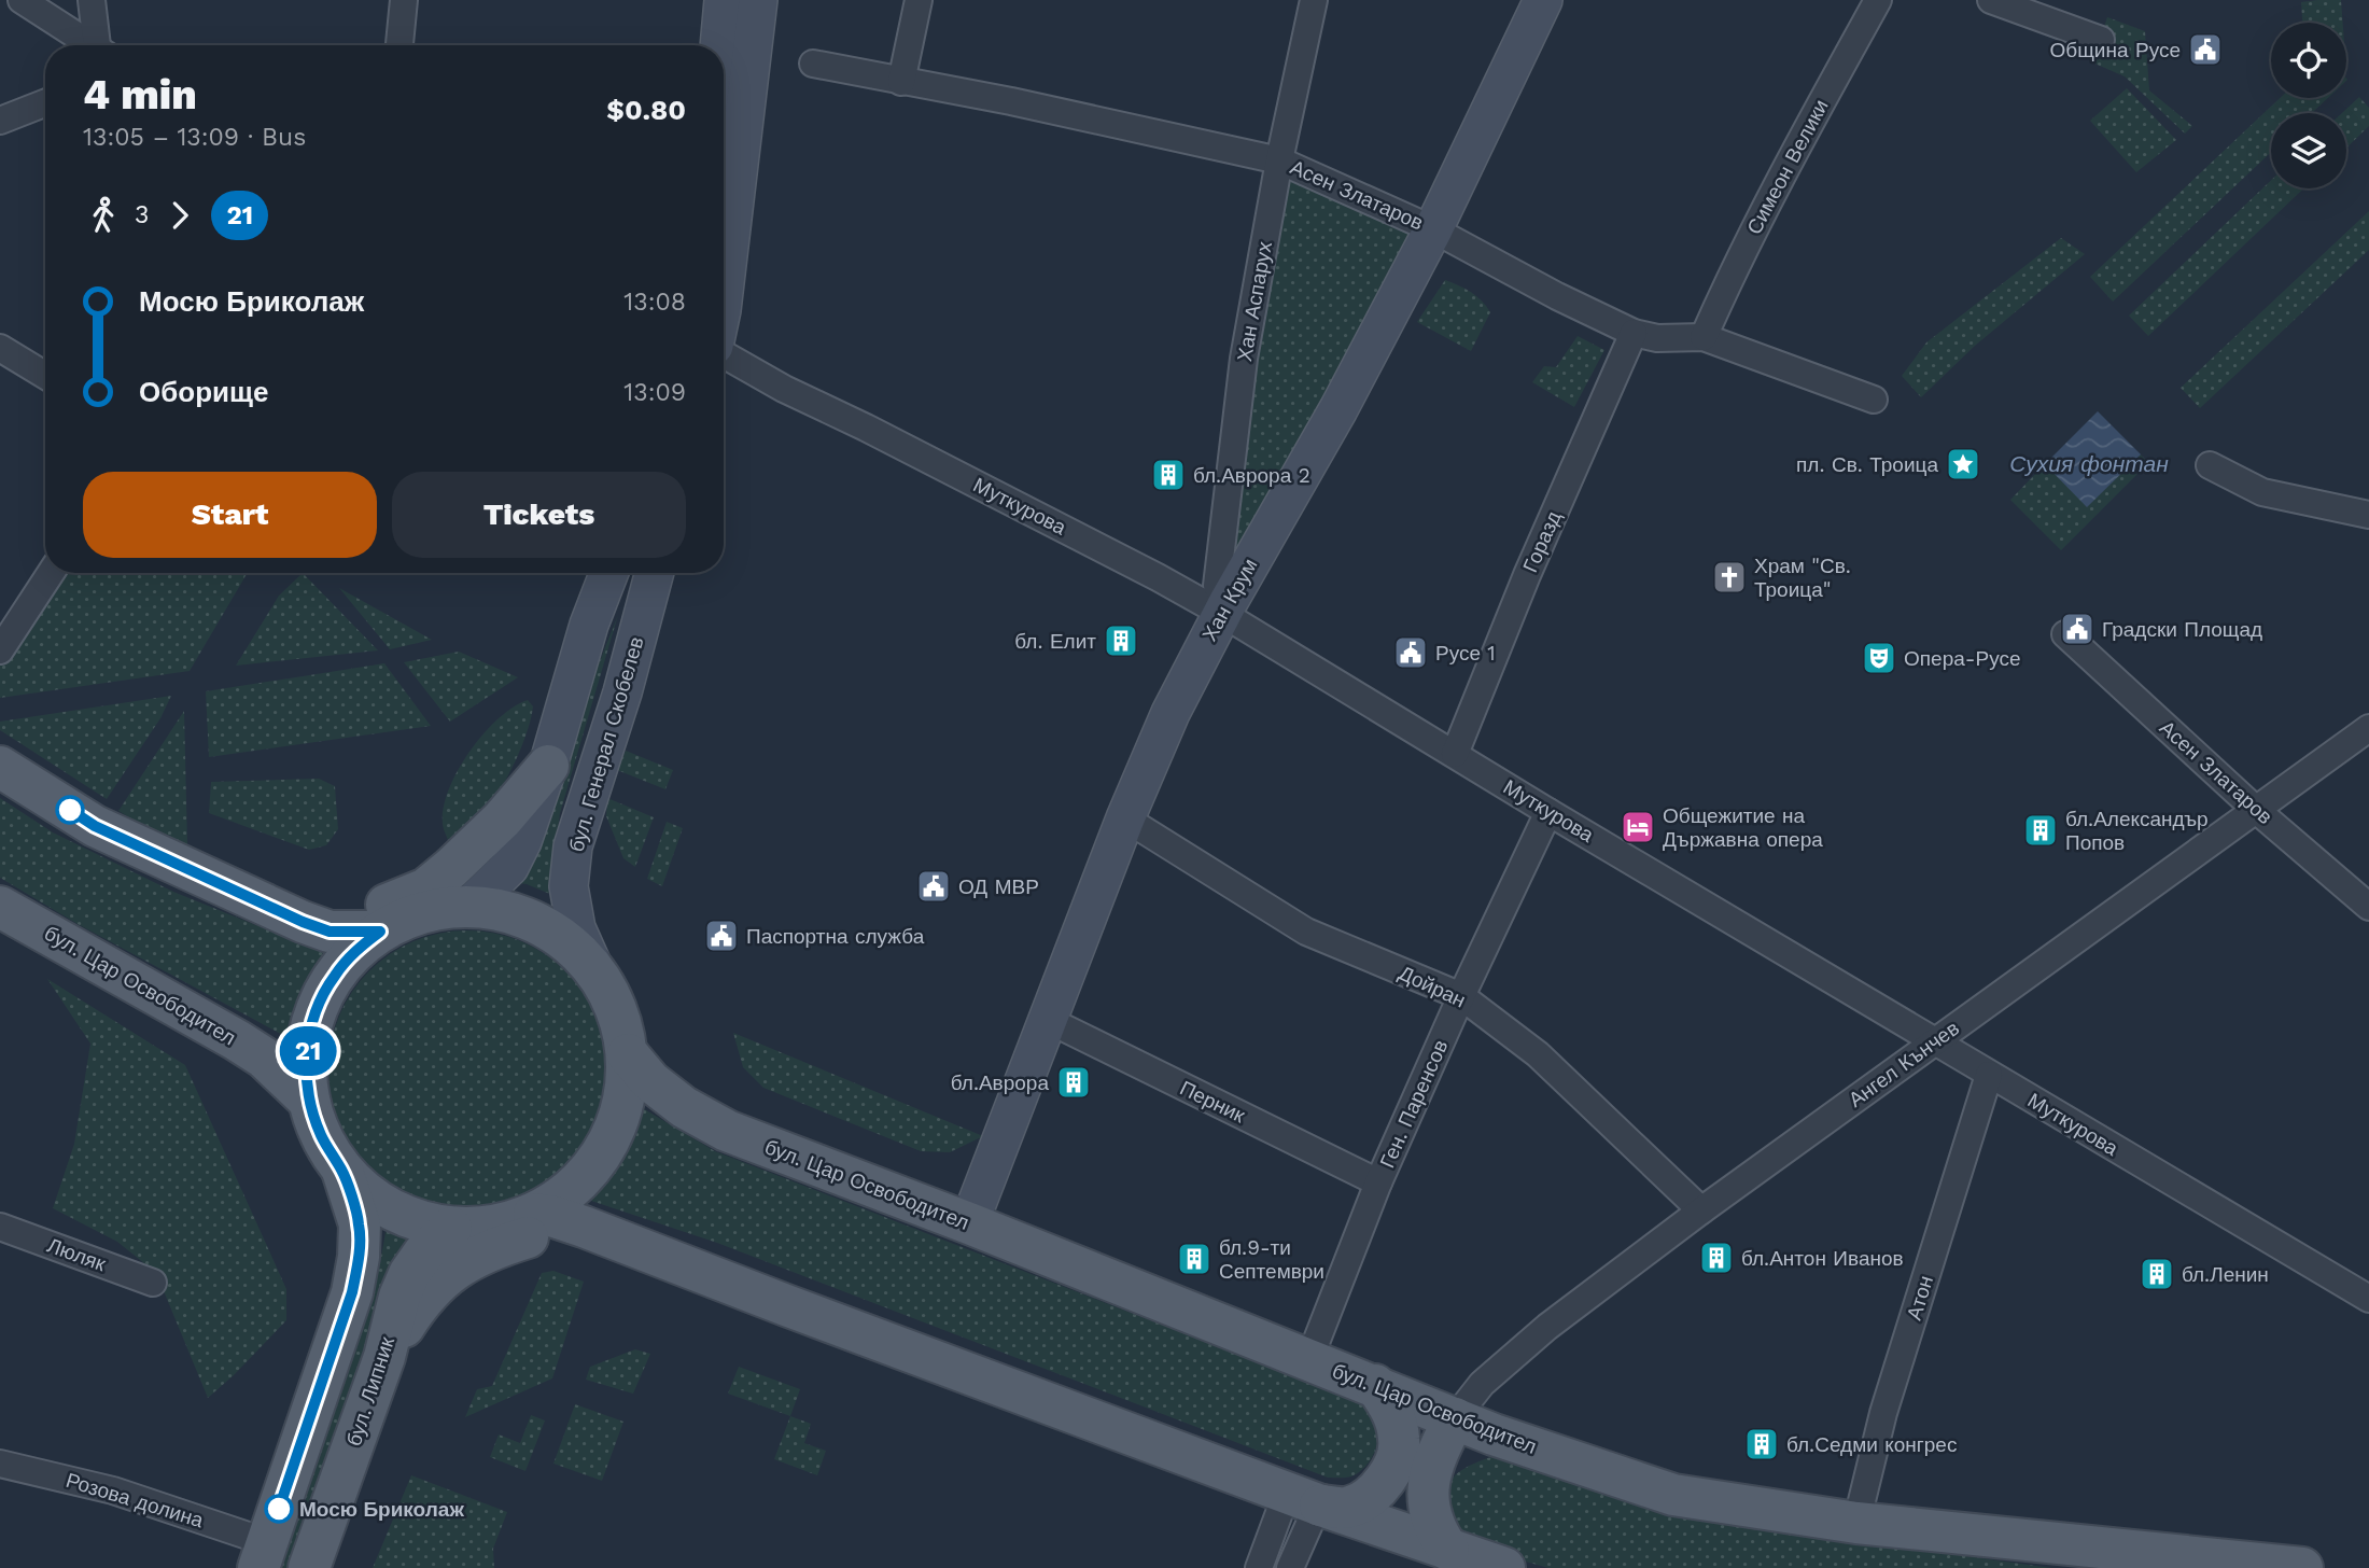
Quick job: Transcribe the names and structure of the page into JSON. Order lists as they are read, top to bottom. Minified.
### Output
{"streets":{"main road":["Хан Крум","бул. Генерал Скобелев","бул. Цар Освободител","бул. Липник"],"street":["Симеон Велики","Асен Златаров","Хан Аспарух","Муткурова","Горазд","Дойран","Ангел Кънчев","Перник","Ген. Паренсов","Люляк","Атон","Розова долина"]},"crossings":[["Симеон Велики","Асен Златаров"],["Асен Златаров","Хан Аспарух"],["Асен Златаров","Горазд"],["Асен Златаров","Хан Крум"],["Асен Златаров","Ангел Кънчев"],["Хан Аспарух","Муткурова"],["Хан Аспарух","Хан Крум"],["Муткурова","Горазд"],["Муткурова","Хан Крум"],["Муткурова","Ангел Кънчев"],["Муткурова","Ген. Паренсов"],["Муткурова","Атон"],["Хан Крум","бул. Цар Освободител"],["Хан Крум","Дойран"],["Хан Крум","Перник"],["бул. Генерал Скобелев","бул. Цар Освободител"],["бул. Цар Освободител","Ангел Кънчев"],["бул. Цар Освободител","Ген. Паренсов"],["бул. Цар Освободител","Атон"],["бул. Цар Освободител","бул. Липник"],["Дойран","Ангел Кънчев"],["Дойран","Ген. Паренсов"],["Перник","Ген. Паренсов"]],"water":["Сухия фонтан"],"places":{"public building":["Община Русе","Градски Площад","Русе 1","ОД МВР","Паспортна служба"],"place":["пл. Св. Троица"],"building":["бл.Аврора 2","бл. Елит","бл.Александър Попов","бл.Аврора","бл.Антон Иванов","бл.9-ти Септември","бл.Ленин","бл.Седми конгрес"],"church":["Храм \"Св. Троица\""],"theatre":["Опера-Русе"],"hotel":["Общежитие на Държавна опера"],"other":["Мосю Бриколаж"]},"lines":["bus line 21"],"page":{"on_map":"21","heading":["4 min","13:05 – 13:09 · Bus","$0.80"],"legs":["3","21"],"list":[{"name":"Мосю Бриколаж","value":"13:08"},{"name":"Оборище","value":"13:09"}],"buttons":["Start","Tickets"]}}
